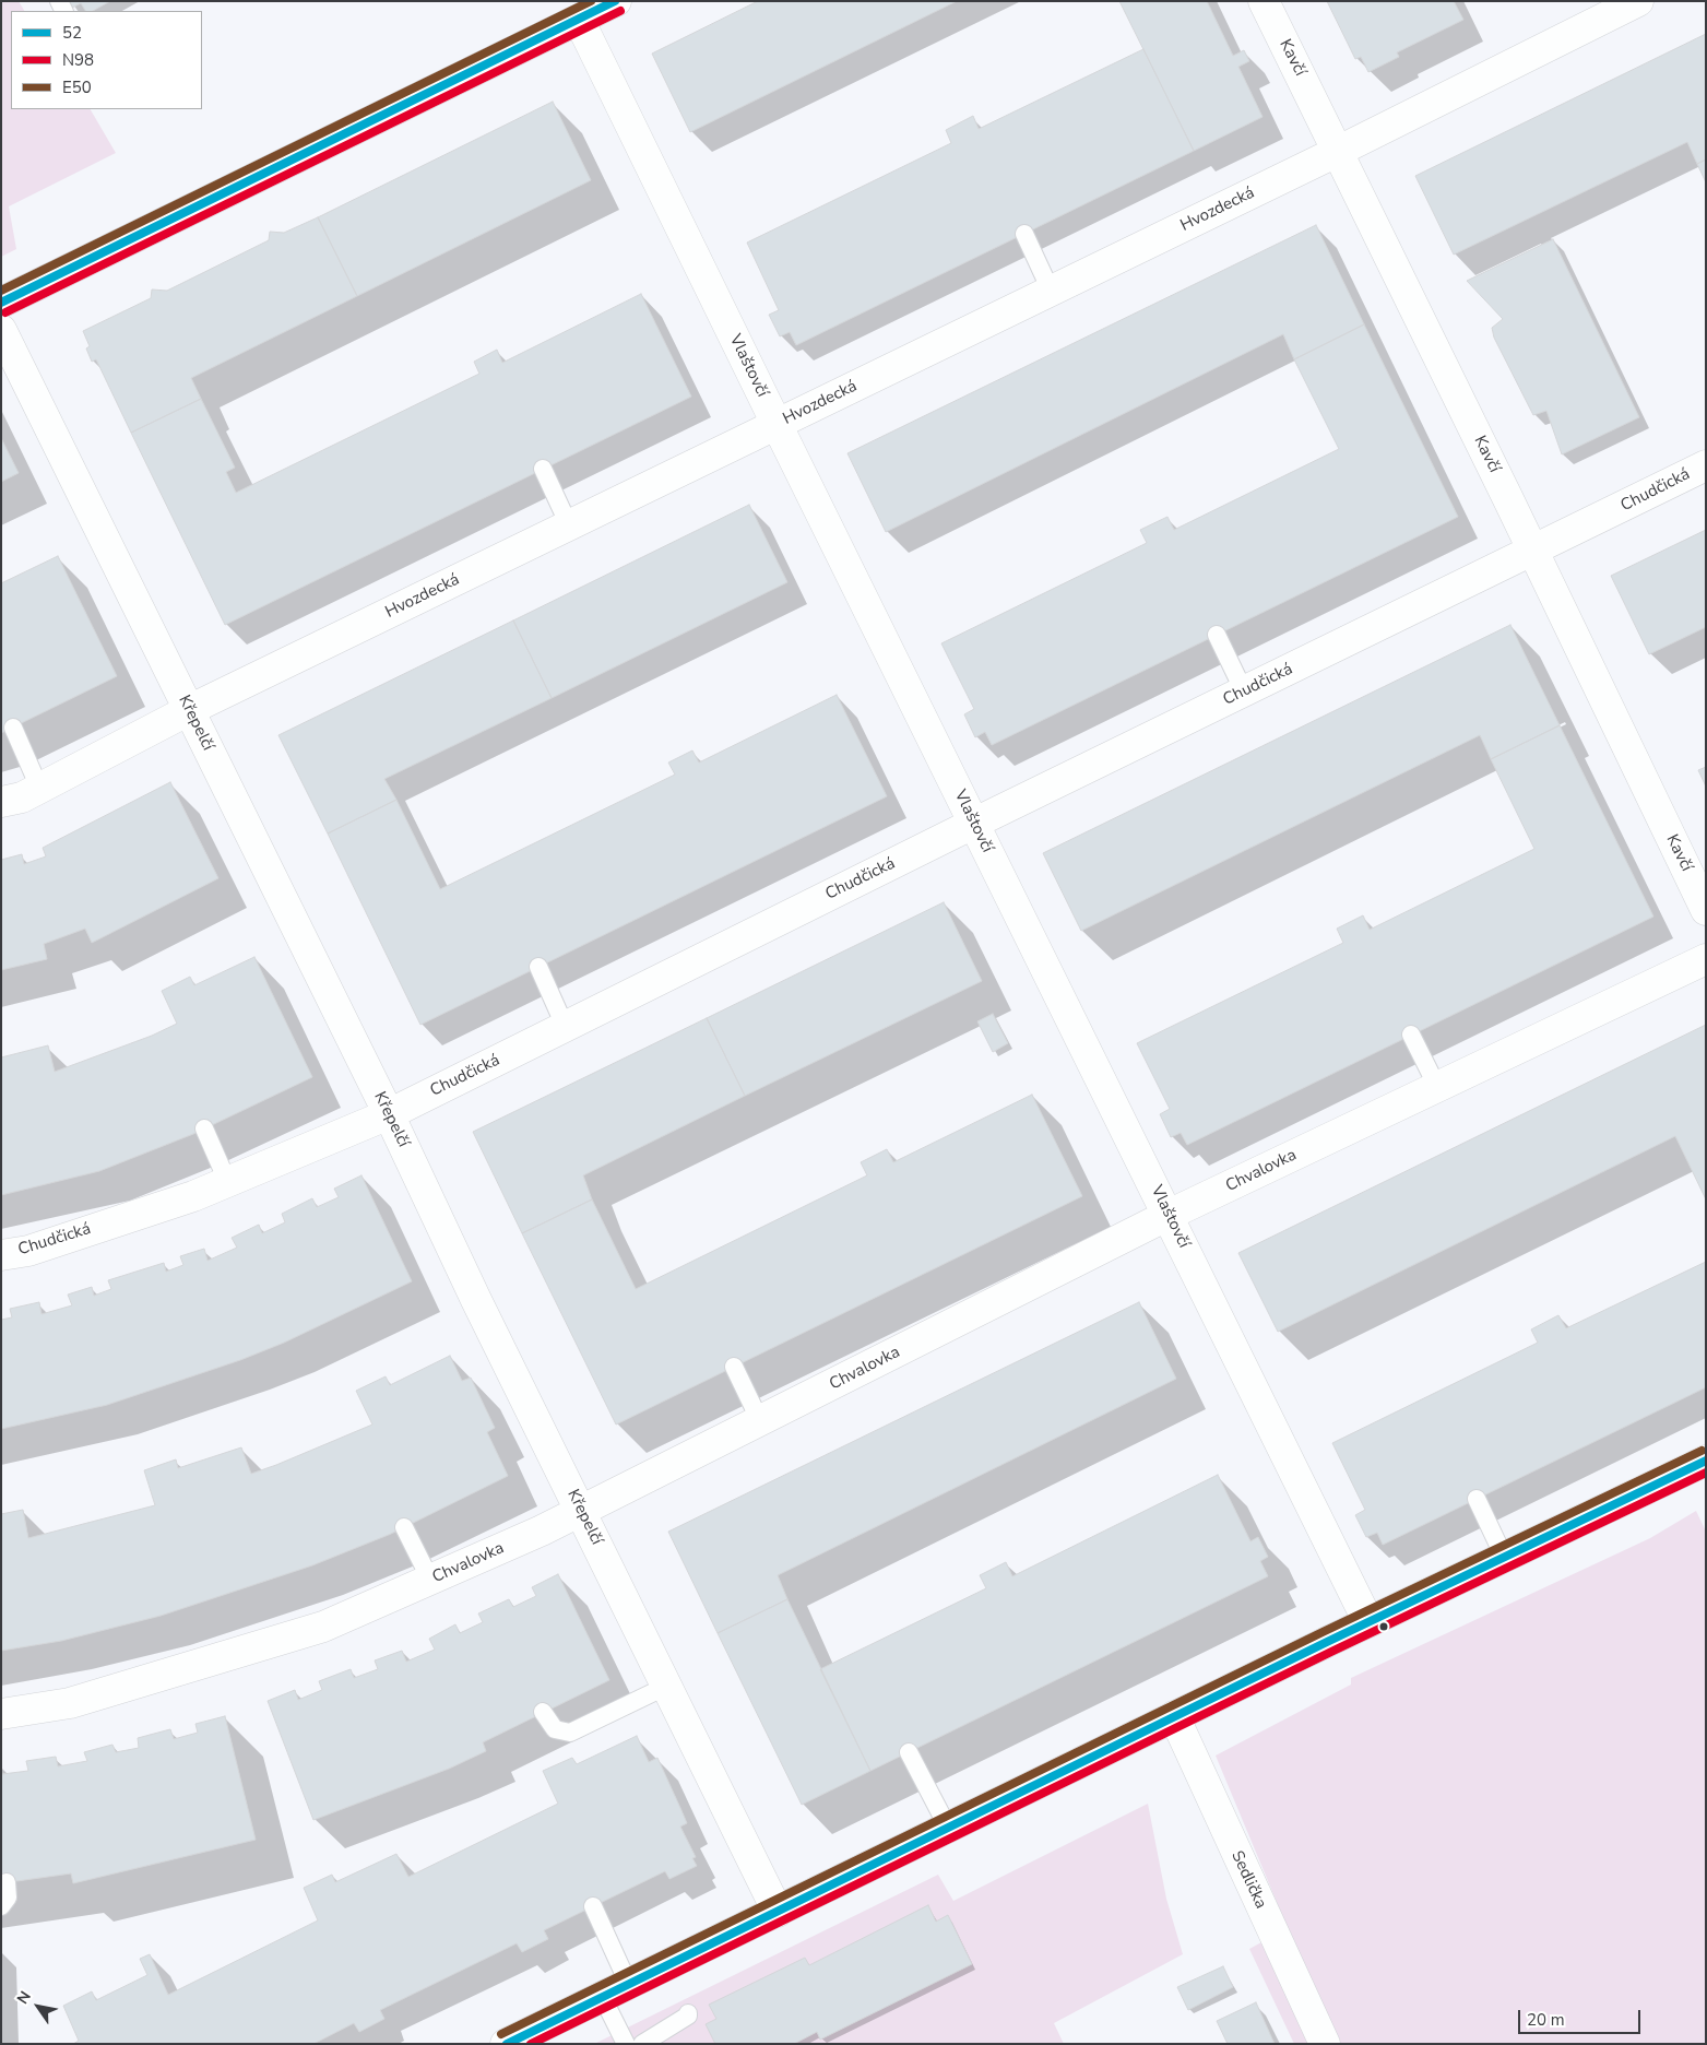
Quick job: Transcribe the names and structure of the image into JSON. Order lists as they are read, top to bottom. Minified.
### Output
{"streets":{"street":["Kavčí","Hvozdecká","Vlaštovčí","Chudčická","Křepelčí","Chvalovka","Sedlička"]},"crossings":[["Kavčí","Hvozdecká"],["Kavčí","Chudčická"],["Hvozdecká","Vlaštovčí"],["Hvozdecká","Křepelčí"],["Vlaštovčí","Chudčická"],["Vlaštovčí","Chvalovka"],["Chudčická","Křepelčí"],["Křepelčí","Chvalovka"]],"lines":["transit line 52","transit line E50","transit line N98"],"legend":["52","N98","E50"],"scale_bar":"20 m","north":"top left"}
